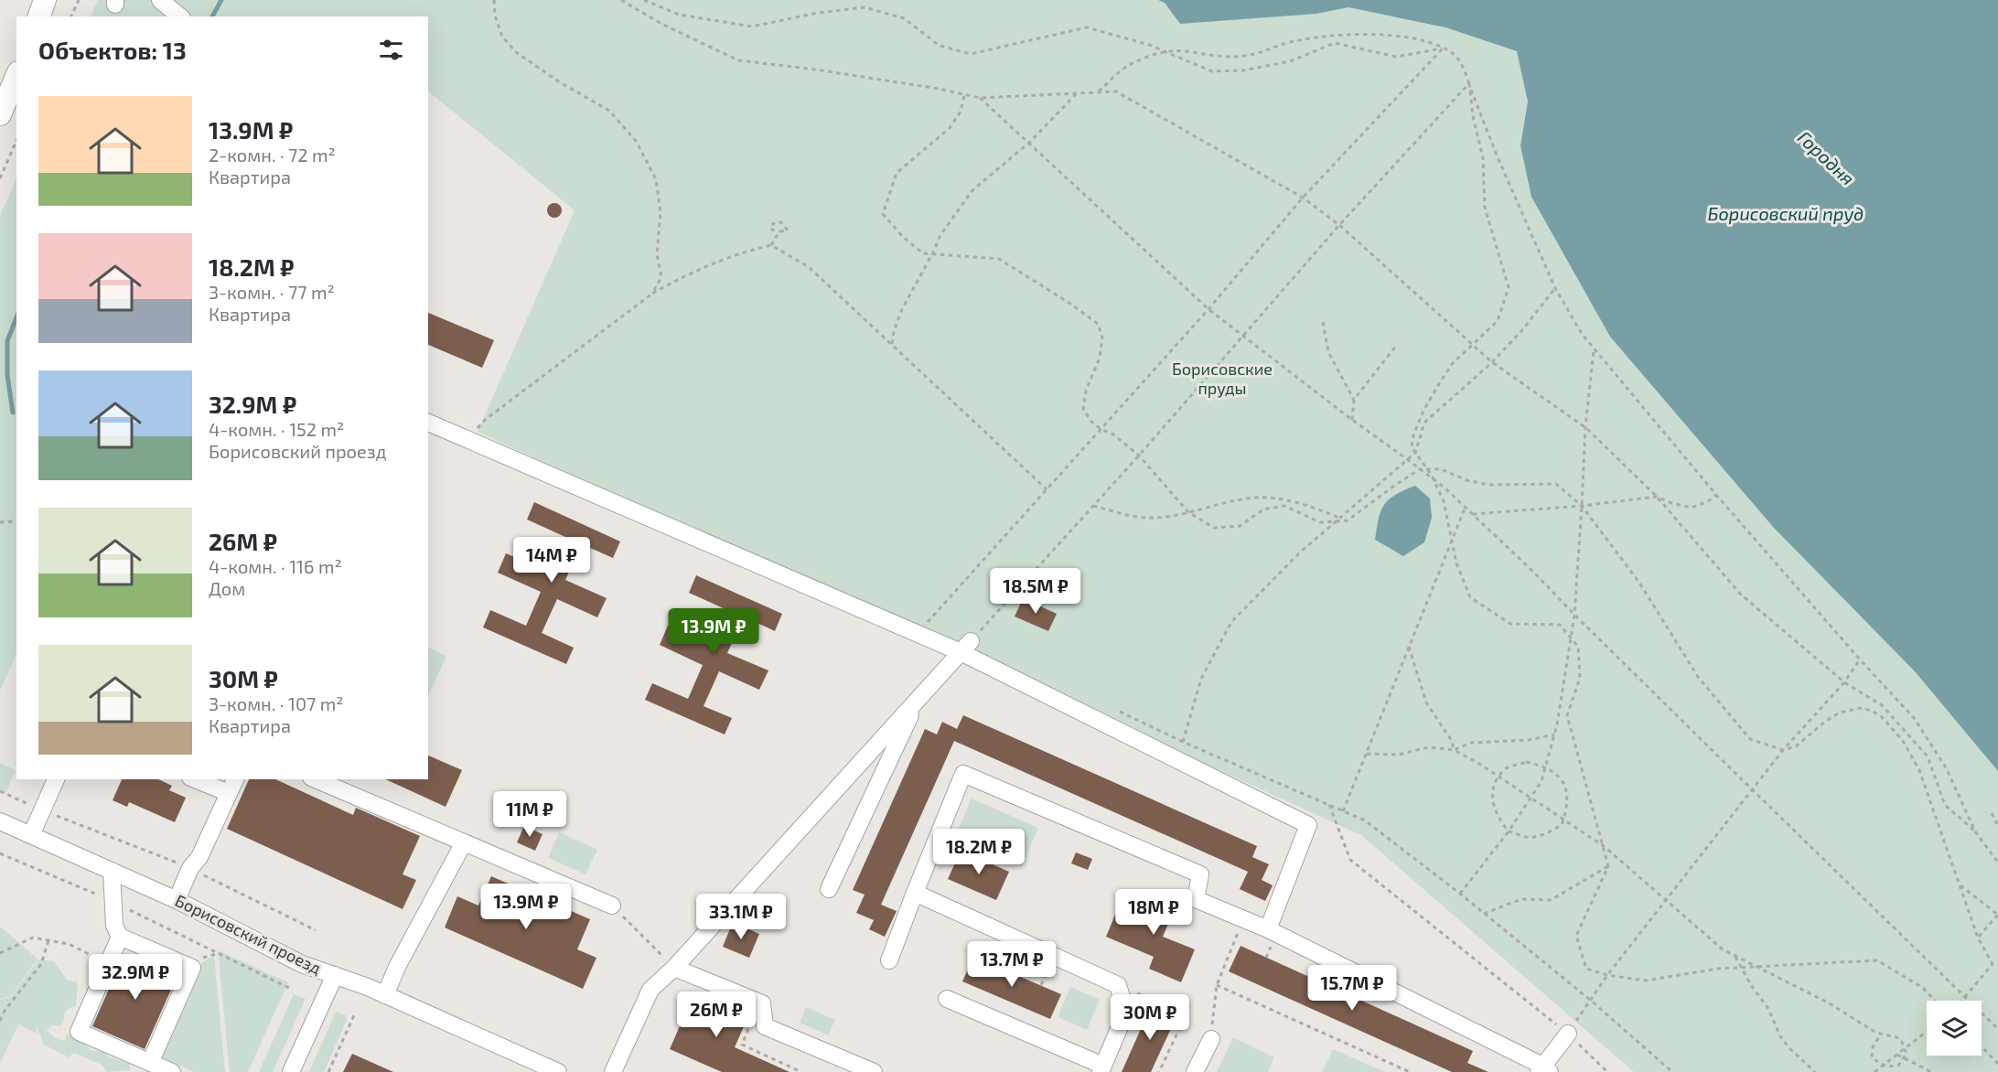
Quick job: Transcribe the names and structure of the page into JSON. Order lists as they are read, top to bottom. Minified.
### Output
{"streets":{"street":["Борисовский проезд"]},"water":["Городня","Борисовский пруд"],"parks":["Борисовские пруды"],"page":{"heading":"Объектов: 13","list":[{"name":"13.9M ₽","note":"2-комн. · 72 m² · Квартира"},{"name":"18.2M ₽","note":"3-комн. · 77 m² · Квартира"},{"name":"32.9M ₽","note":"4-комн. · 152 m² · Борисовский проезд"},{"name":"26M ₽","note":"4-комн. · 116 m² · Дом"},{"name":"30M ₽","note":"3-комн. · 107 m² · Квартира"}],"price":["14M ₽","18.5M ₽","13.9M ₽","11M ₽","18.2M ₽","13.9M ₽","18M ₽","33.1M ₽","13.7M ₽","32.9M ₽","15.7M ₽","26M ₽","30M ₽"]}}
